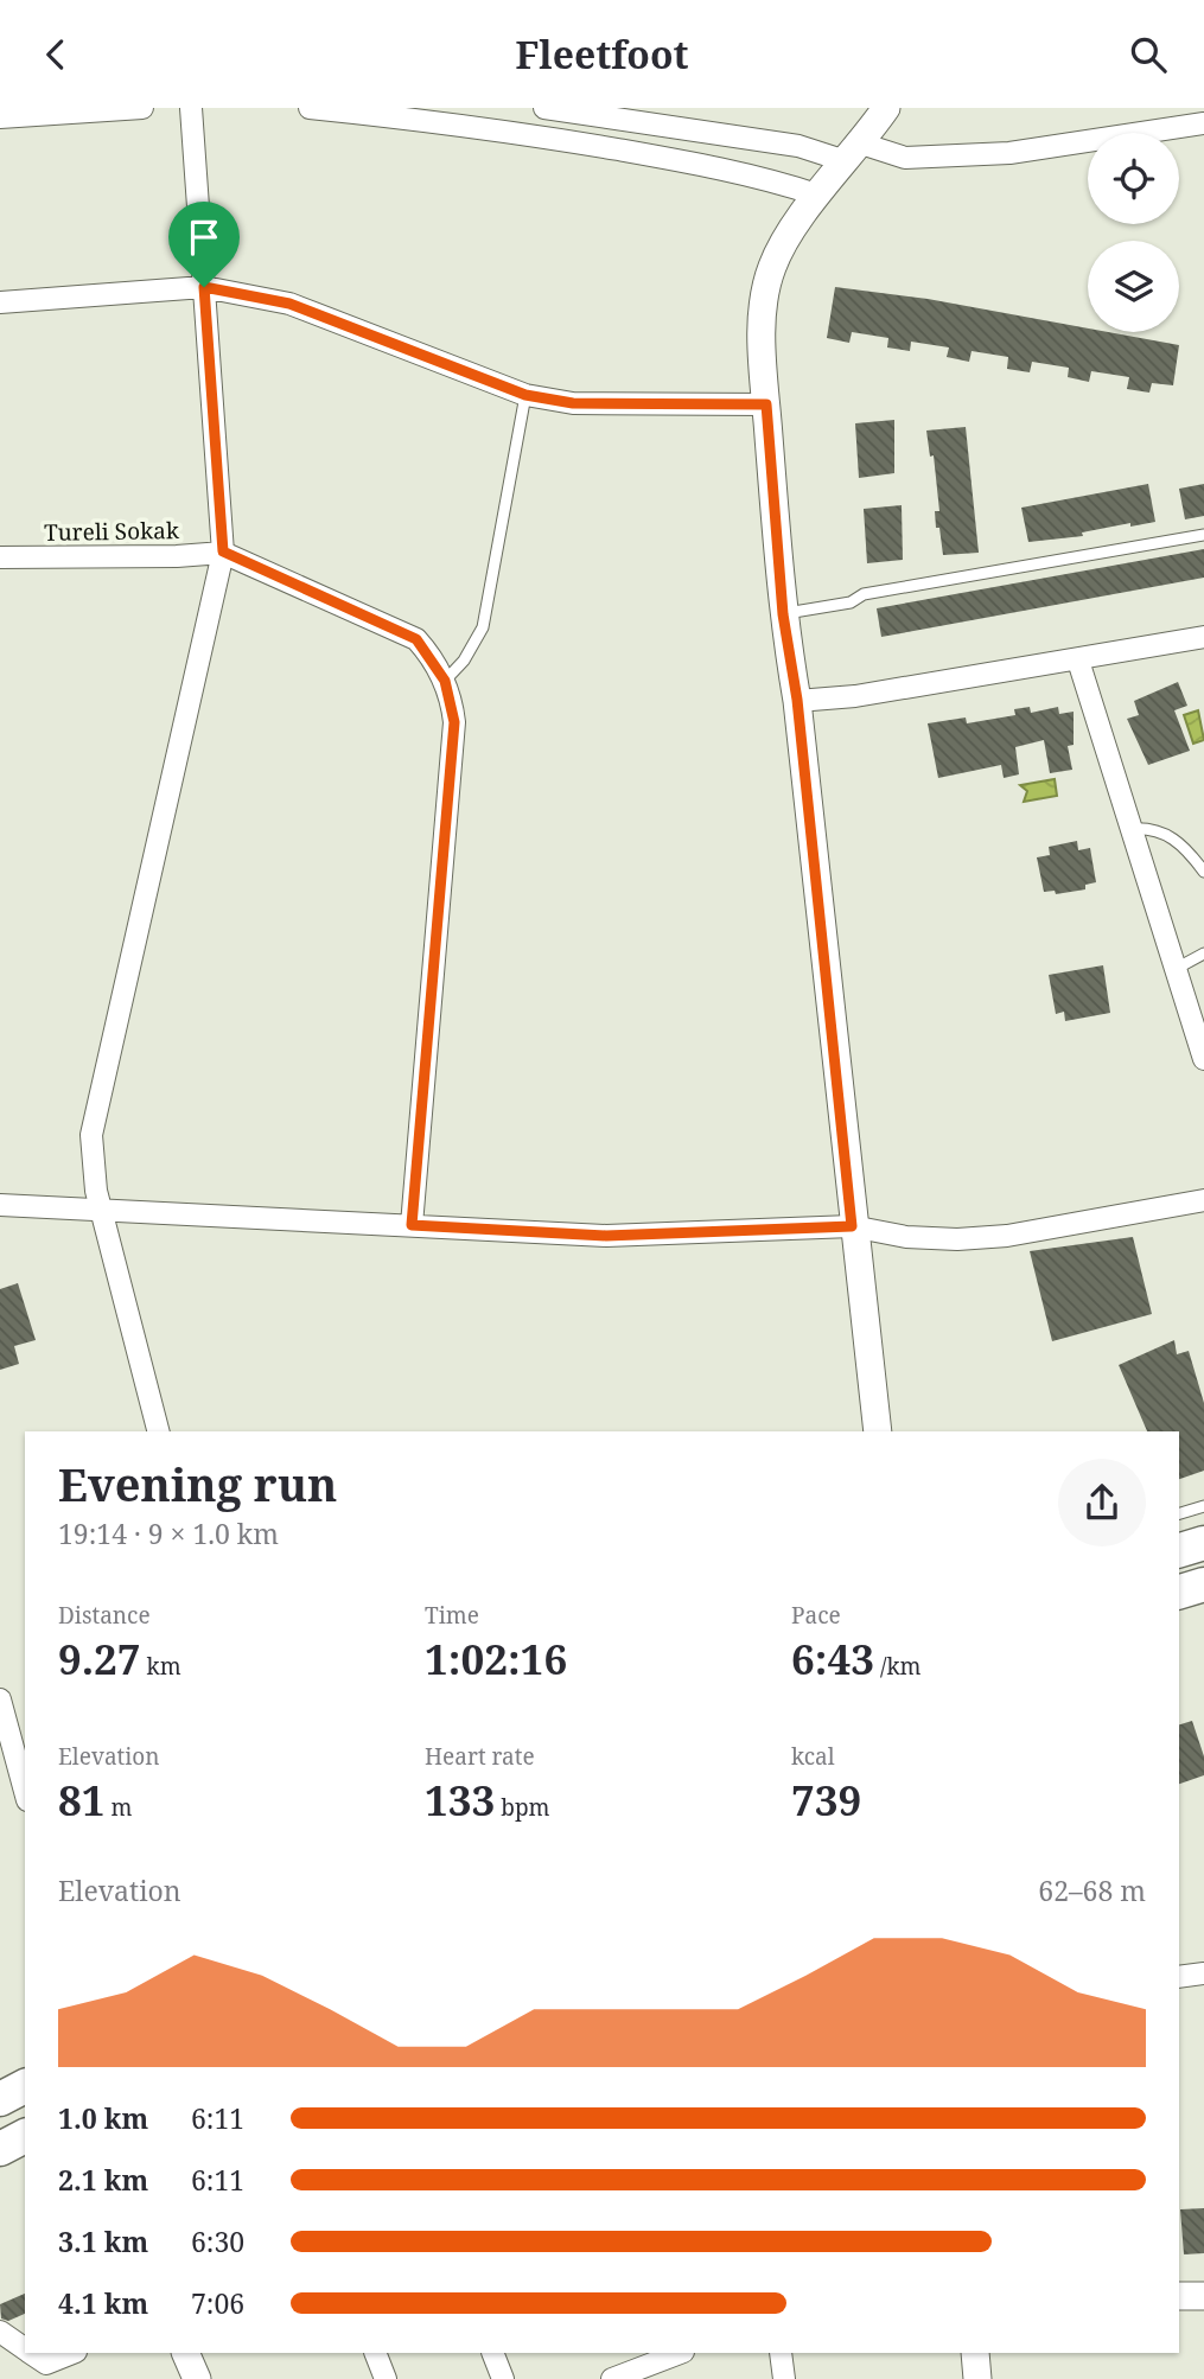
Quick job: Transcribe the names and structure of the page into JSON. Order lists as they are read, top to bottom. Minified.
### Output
{"streets":{"street":["Tureli Sokak"]},"page":{"header":"Fleetfoot","heading":["Evening run","19:14 · 9 × 1.0 km"],"stats":[["Distance","9.27 km"],["Time","1:02:16"],["Pace","6:43 /km"],["Elevation","81 m"],["Heart rate","133 bpm"],["kcal","739"]],"chart":["Elevation","62–68 m"],"list":[{"name":"1.0 km","note":"6:11"},{"name":"2.1 km","note":"6:11"},{"name":"3.1 km","note":"6:30"},{"name":"4.1 km","note":"7:06"}]}}
